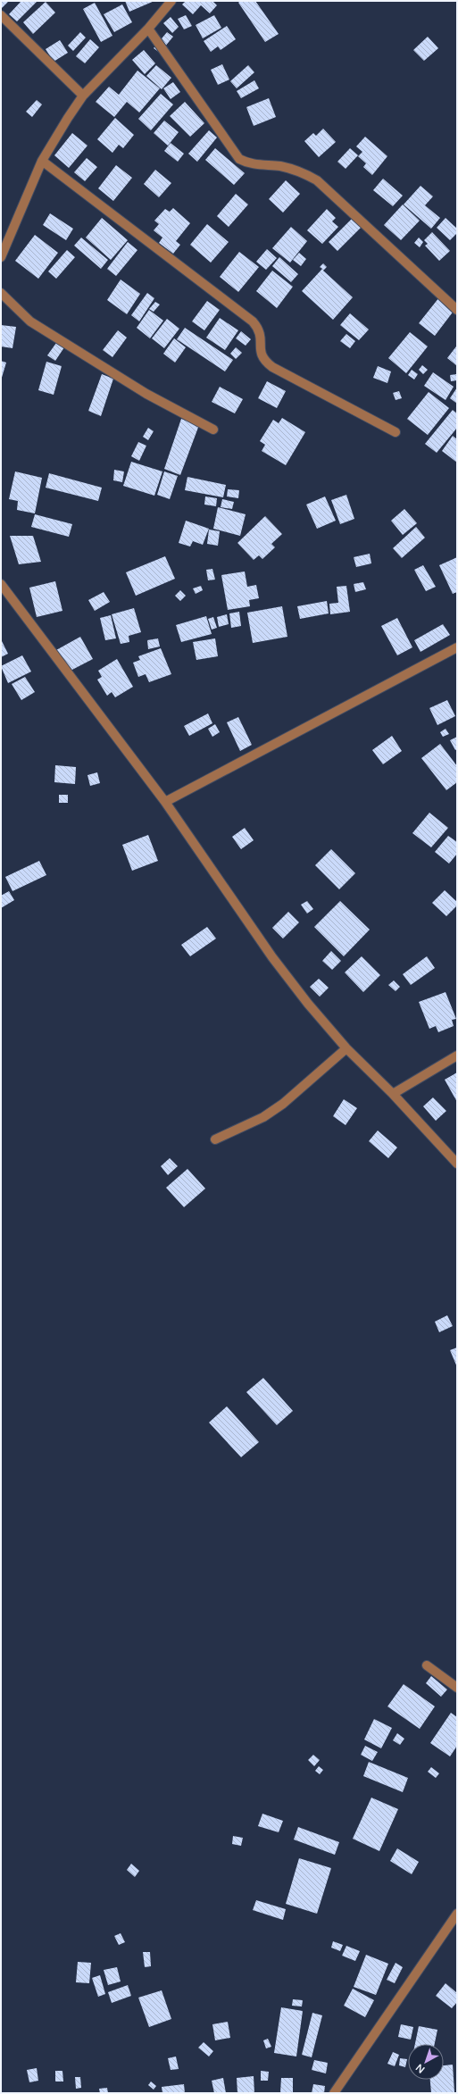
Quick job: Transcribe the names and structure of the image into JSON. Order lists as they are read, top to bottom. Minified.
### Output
{"north":"bottom left"}
